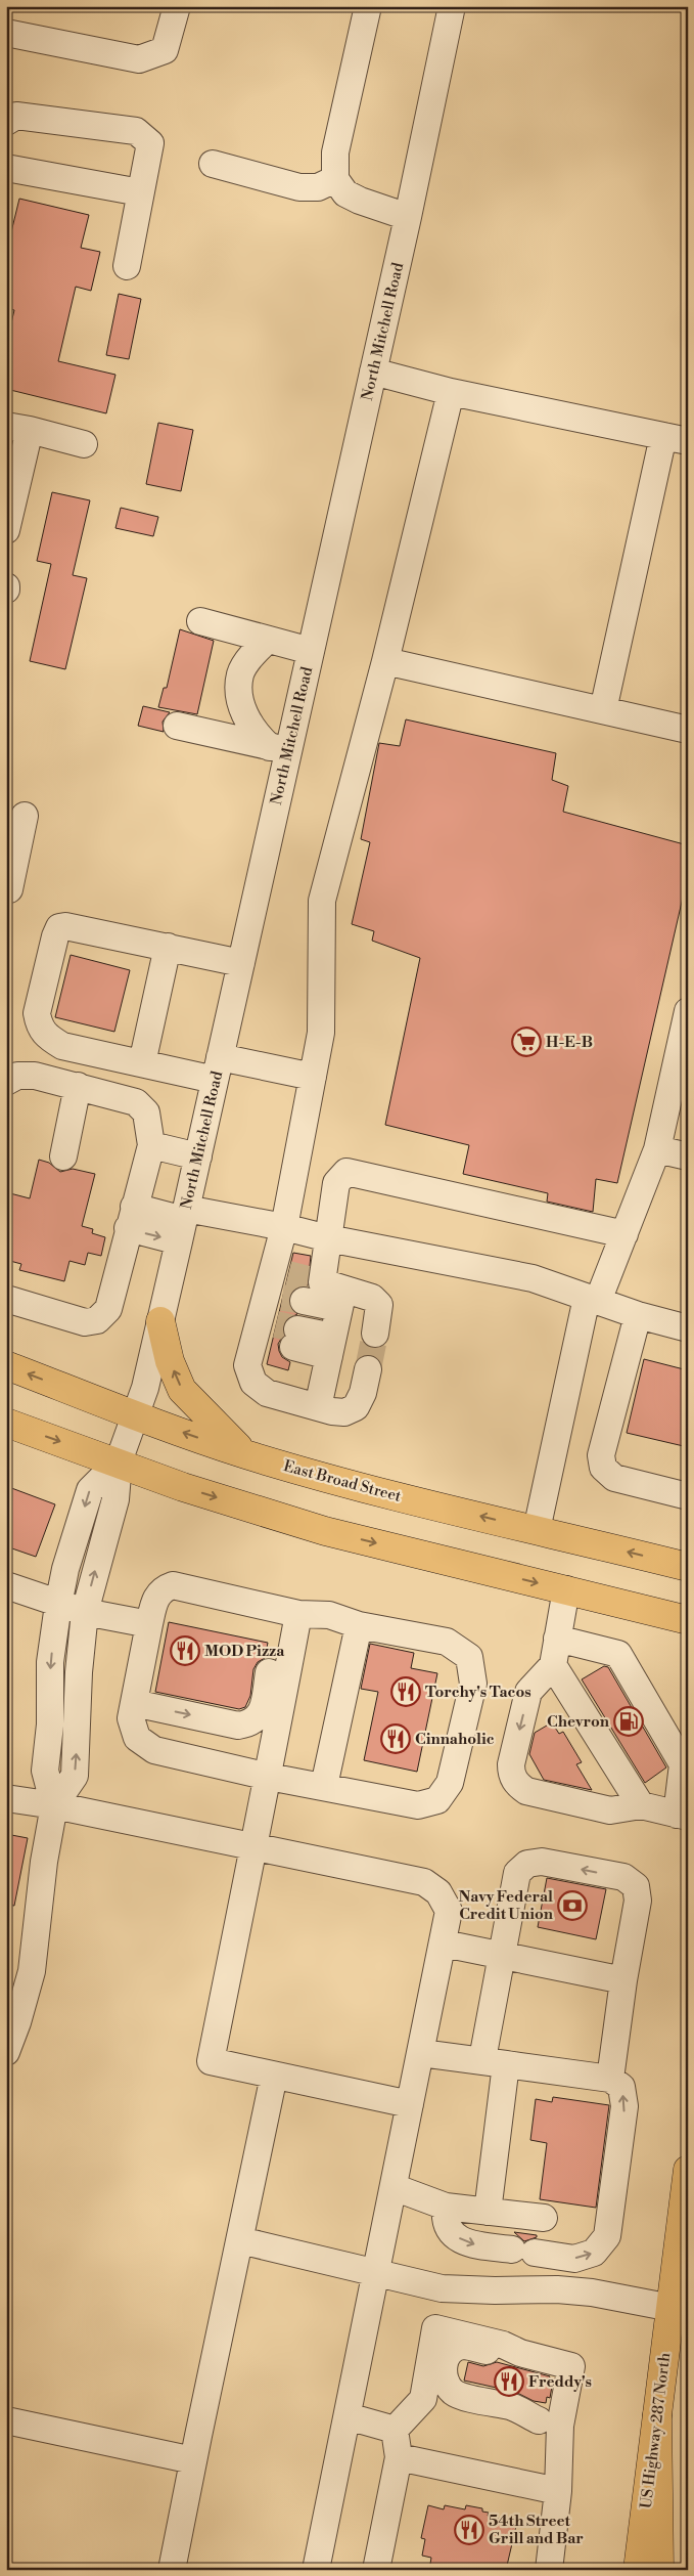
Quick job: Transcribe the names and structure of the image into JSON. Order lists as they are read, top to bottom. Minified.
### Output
{"streets":{"main road":["East Broad Street","US Highway 287 North"],"street":["North Mitchell Road"]},"crossings":[["North Mitchell Road","East Broad Street"]],"places":{"supermarket":["H-E-B"],"restaurant":["MOD Pizza","Torchy's Tacos","Cinnaholic","Freddy's","54th Street Grill and Bar"],"fuel station":["Chevron"],"bank":["Navy Federal Credit Union"]}}
